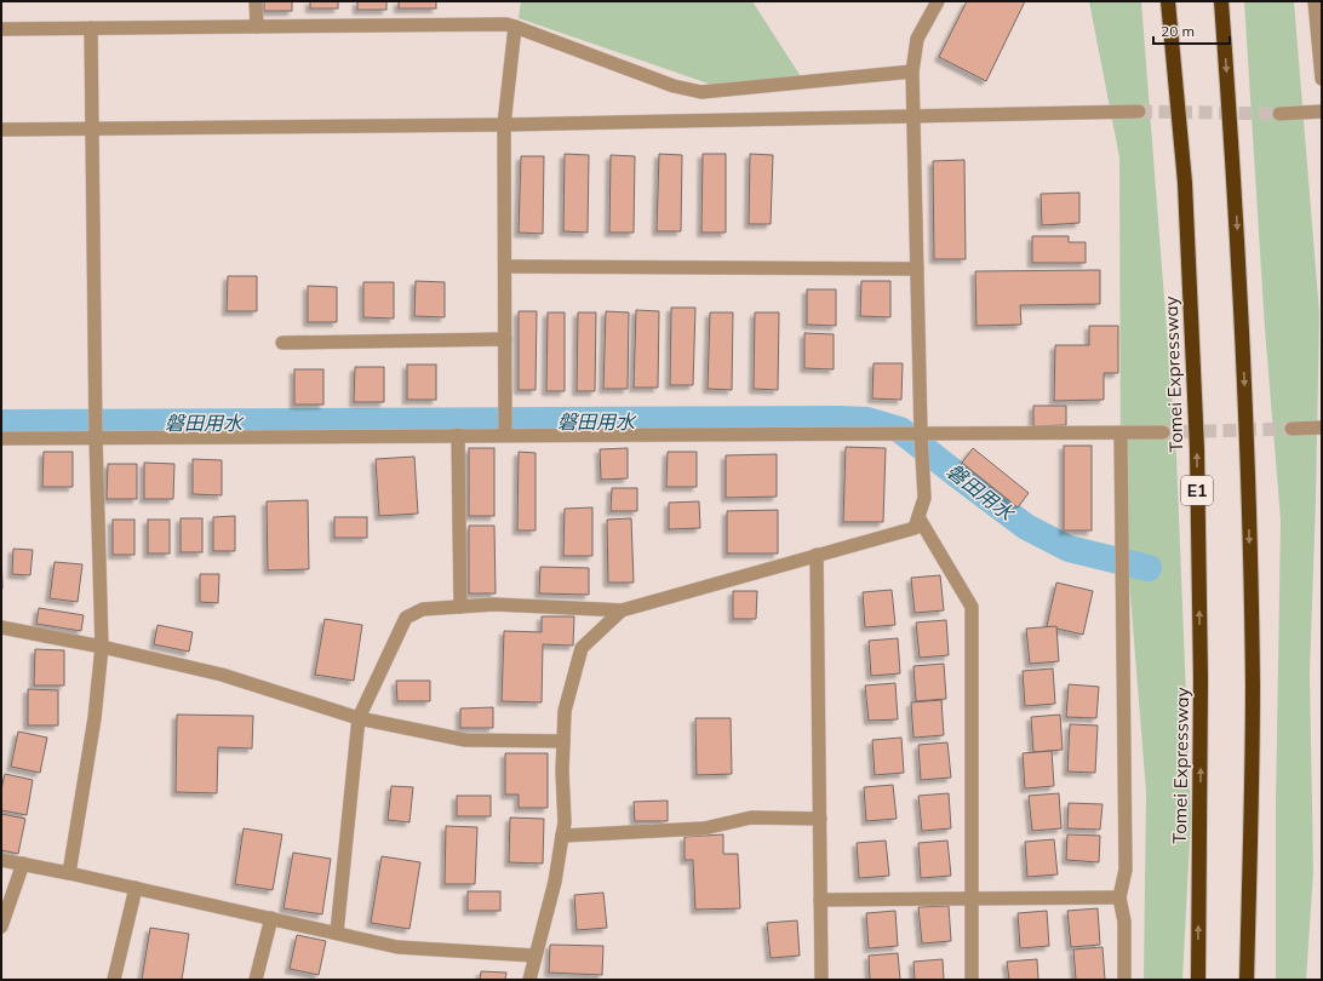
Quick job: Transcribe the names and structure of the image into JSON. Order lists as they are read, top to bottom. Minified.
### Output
{"streets":{"highway":["Tomei Expressway","E1"]},"water":["磐田用水"],"scale_bar":"20 m"}
